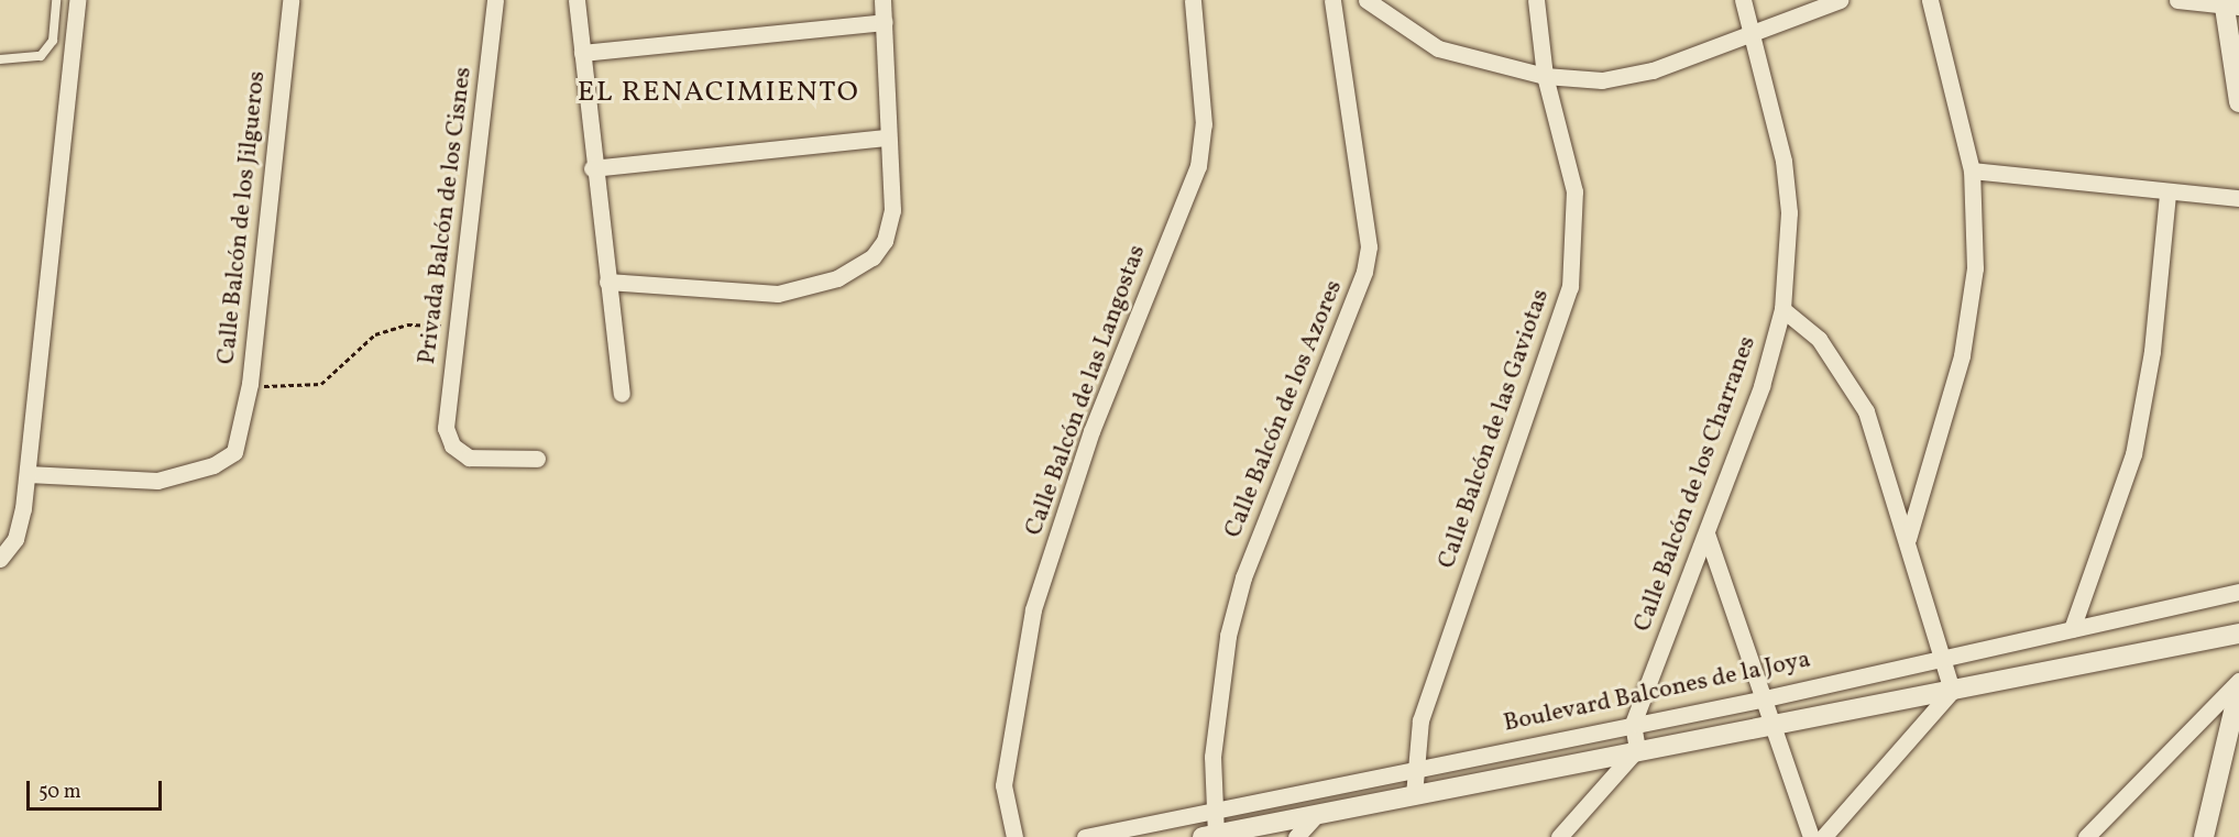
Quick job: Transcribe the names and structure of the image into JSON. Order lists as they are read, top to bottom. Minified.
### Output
{"streets":{"street":["Privada Balcón de los Cisnes","Calle Balcón de los Jilgueros","Calle Balcón de las Langostas","Calle Balcón de los Azores","Calle Balcón de las Gaviotas","Calle Balcón de los Charranes","Boulevard Balcones de la Joya"]},"crossings":[["Calle Balcón de los Azores","Boulevard Balcones de la Joya"],["Calle Balcón de las Gaviotas","Boulevard Balcones de la Joya"],["Calle Balcón de los Charranes","Boulevard Balcones de la Joya"]],"districts":["EL RENACIMIENTO"],"scale_bar":"50 m"}
